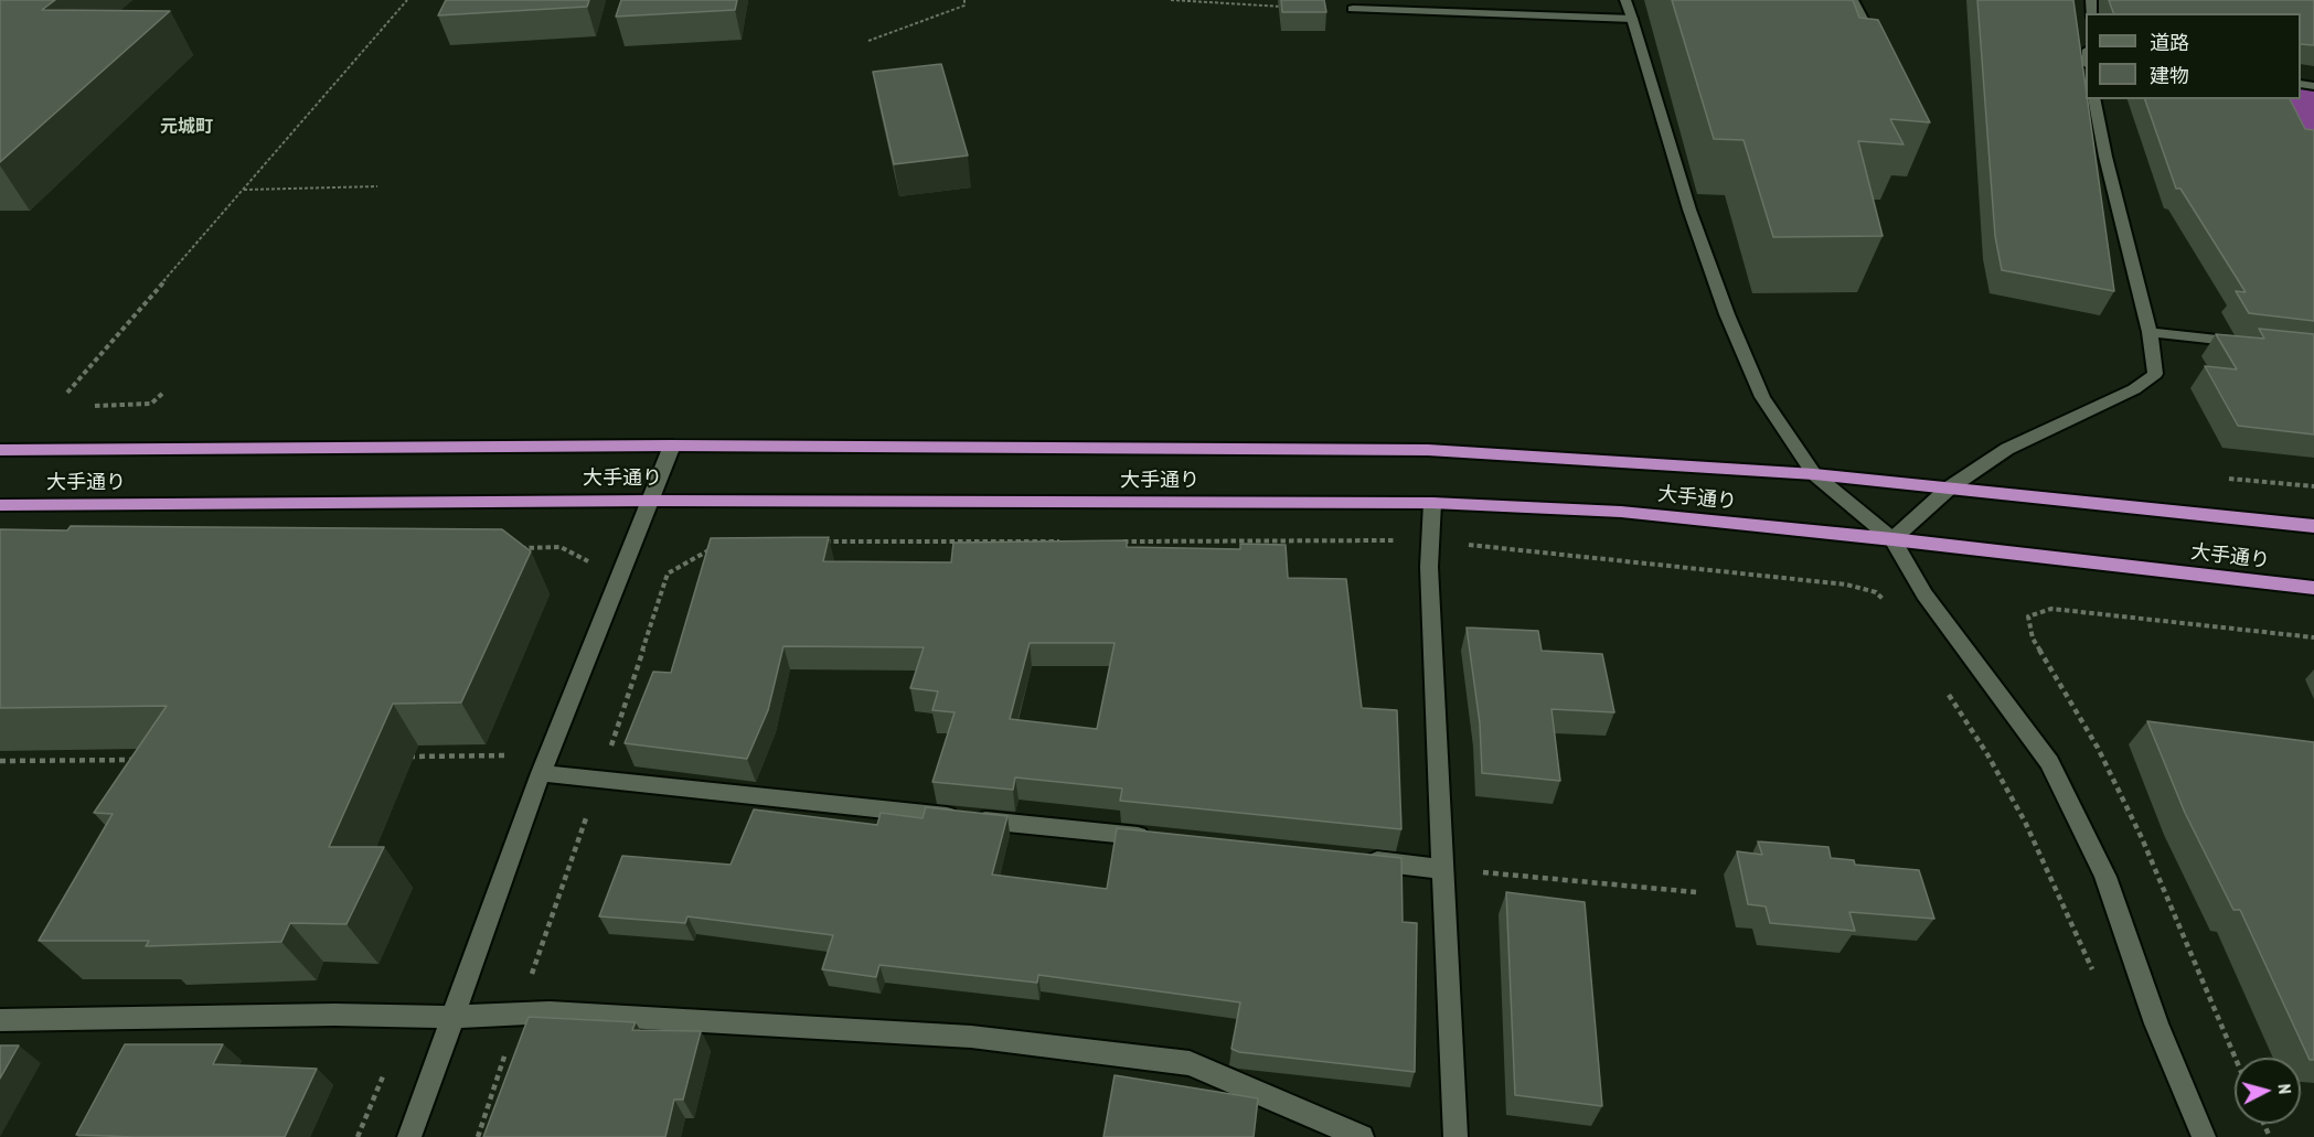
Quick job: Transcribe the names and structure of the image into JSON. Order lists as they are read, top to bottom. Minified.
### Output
{"streets":{"highway":["大手通り"]},"districts":["元城町"],"legend":["道路","建物"],"north":"right"}
